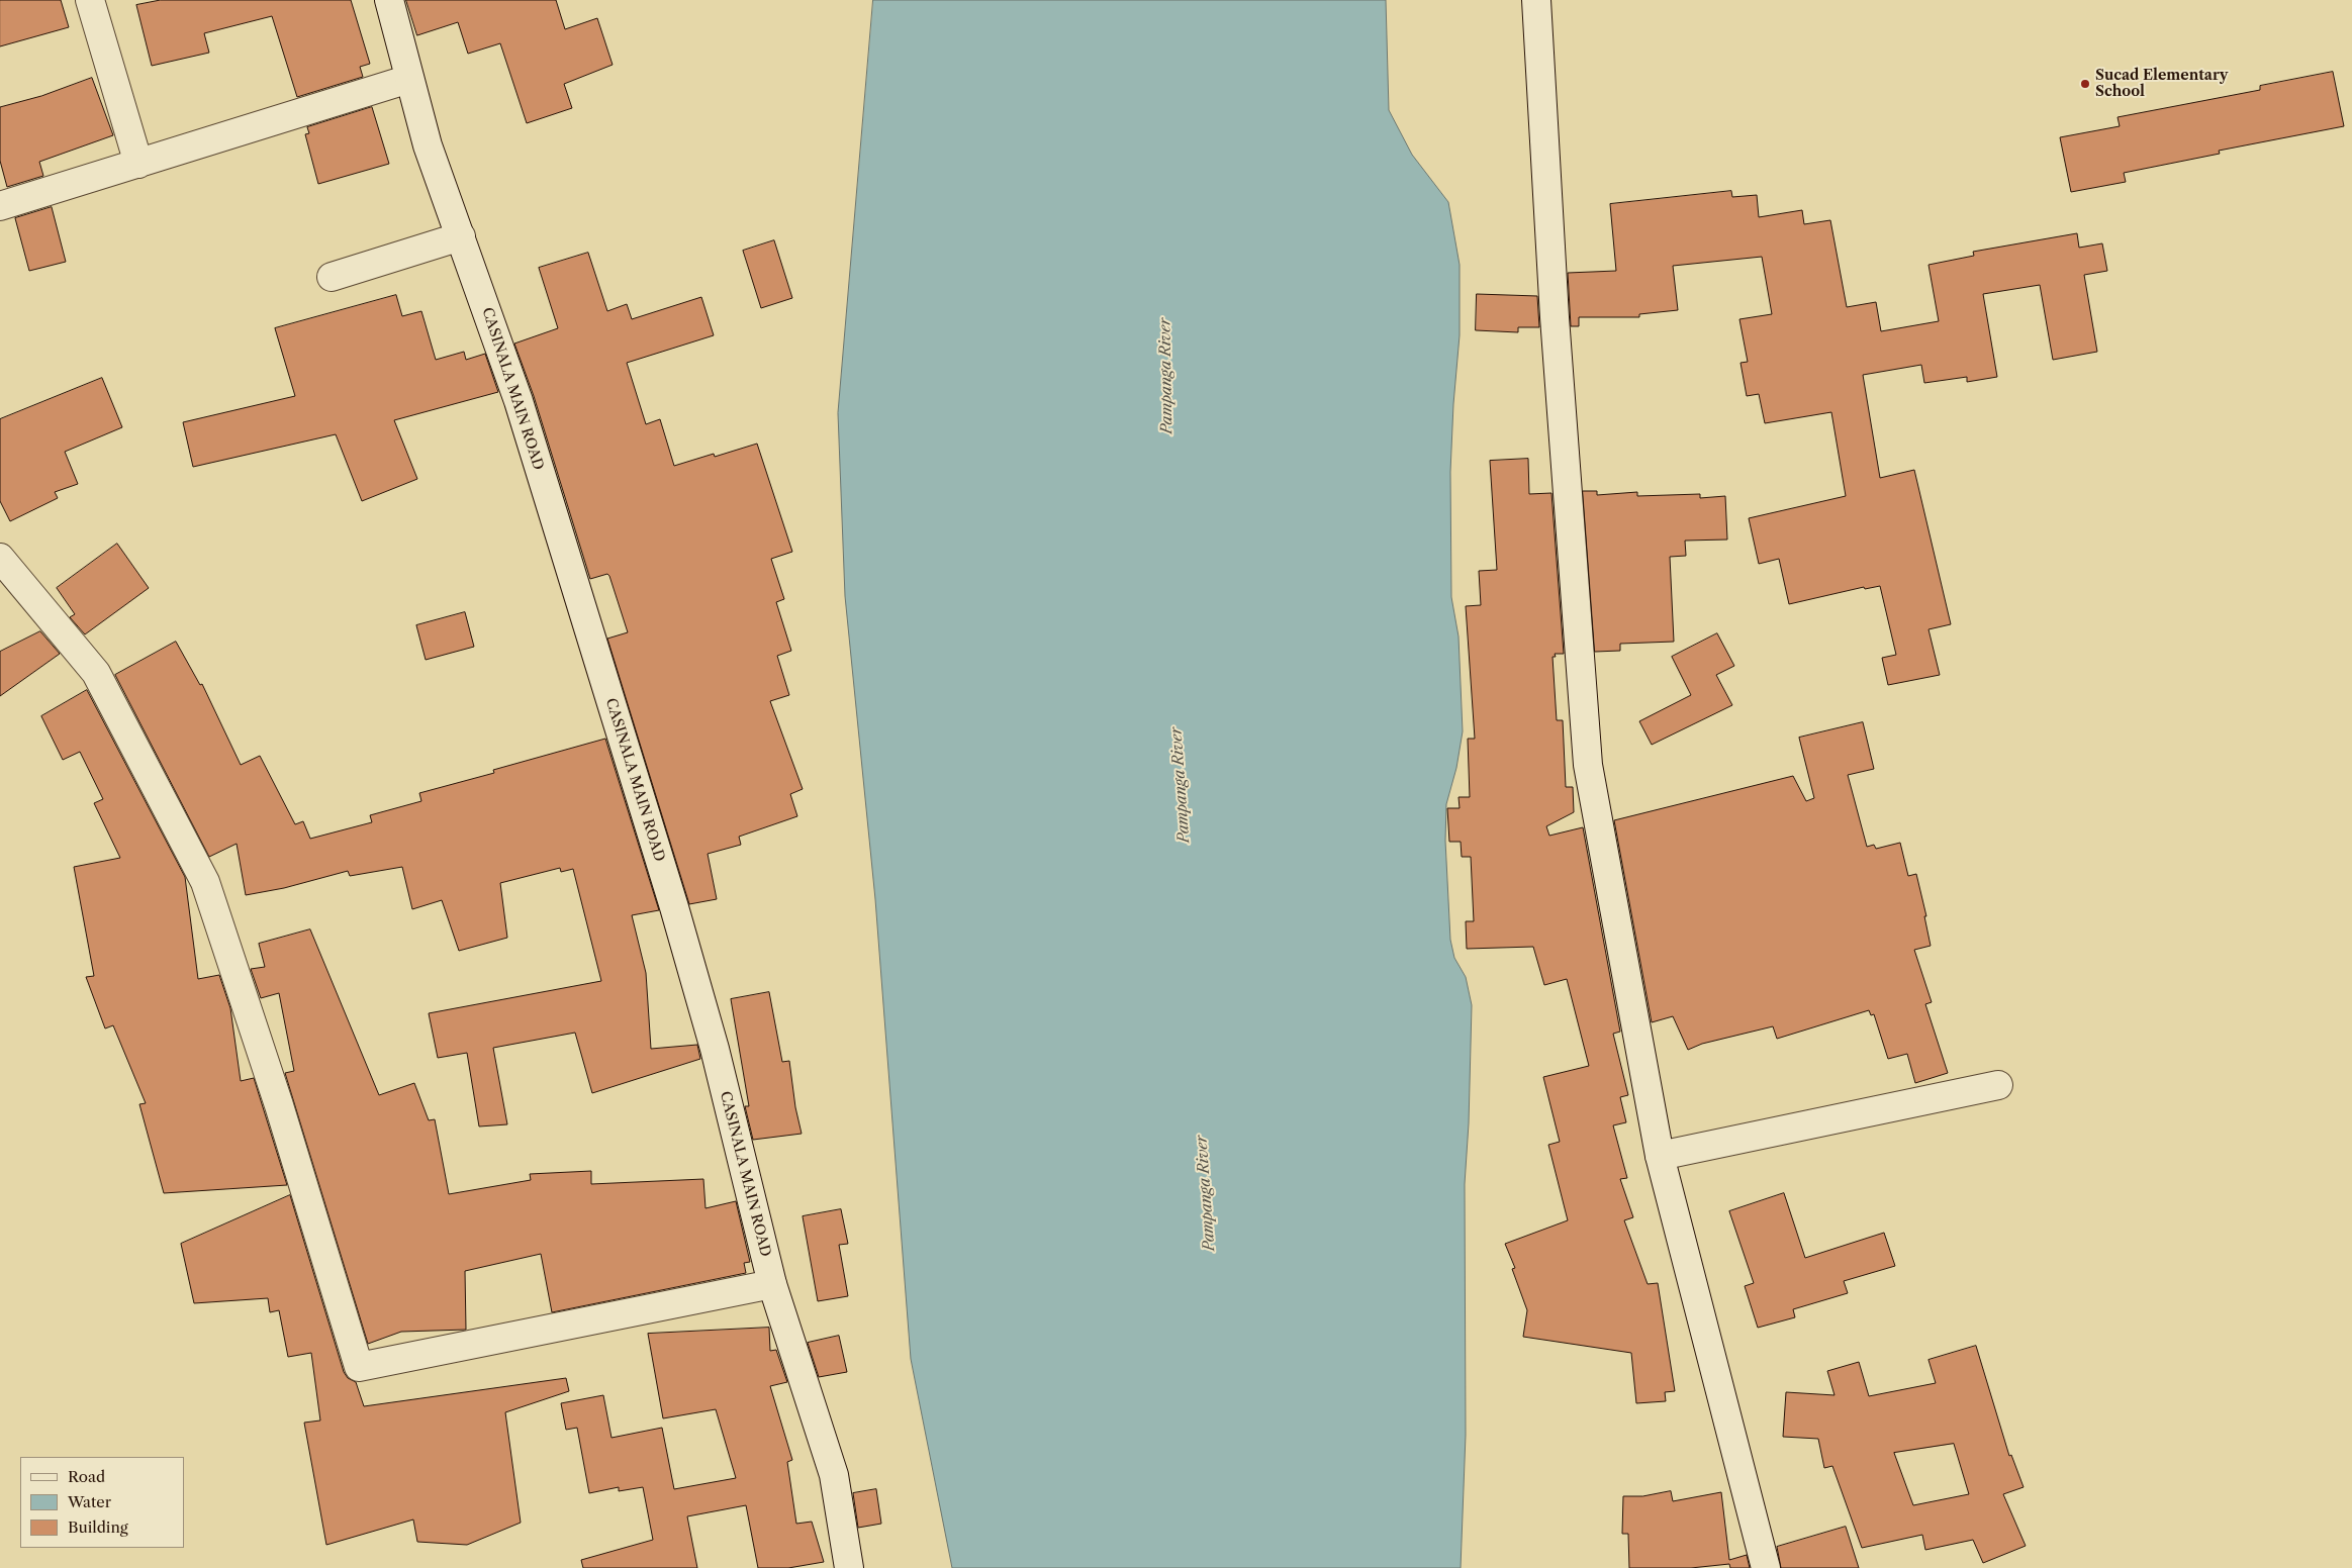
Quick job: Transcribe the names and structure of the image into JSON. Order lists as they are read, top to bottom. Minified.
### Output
{"streets":{"street":["CASINALA MAIN ROAD"]},"water":["Pampanga River"],"places":["Sucad Elementary School"],"legend":["Road","Water","Building"]}
